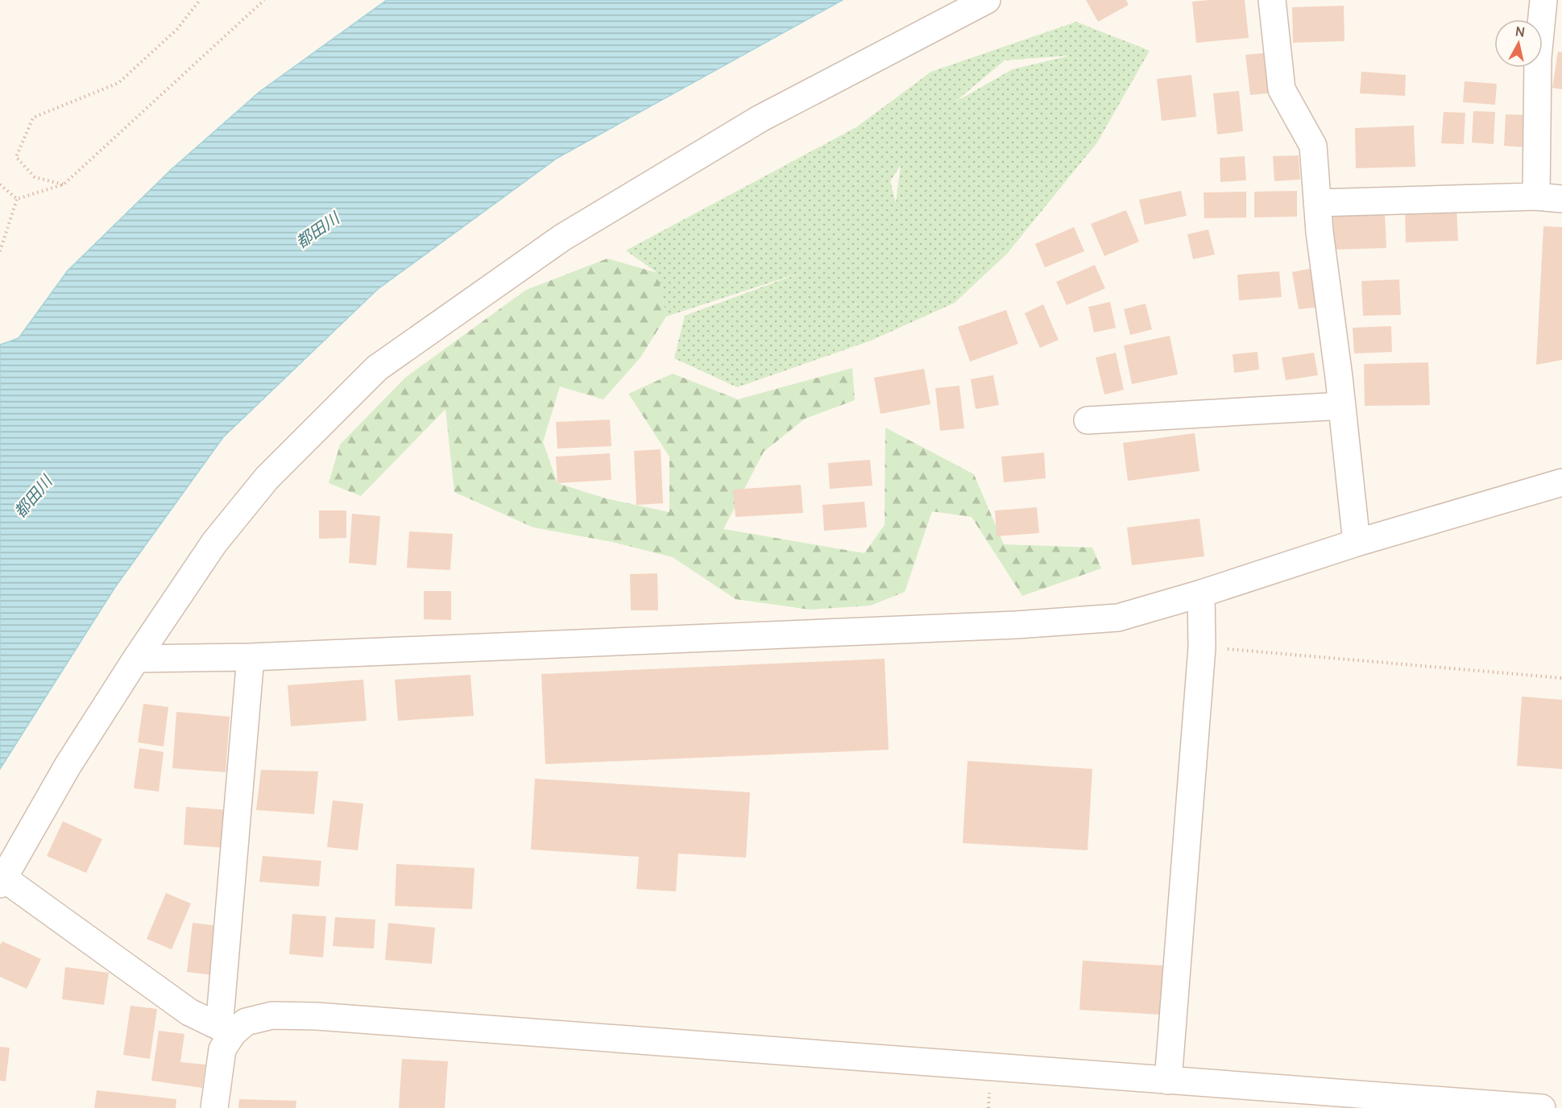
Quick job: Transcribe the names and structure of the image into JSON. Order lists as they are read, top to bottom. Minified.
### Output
{"water":["都田川"],"north":"top"}
